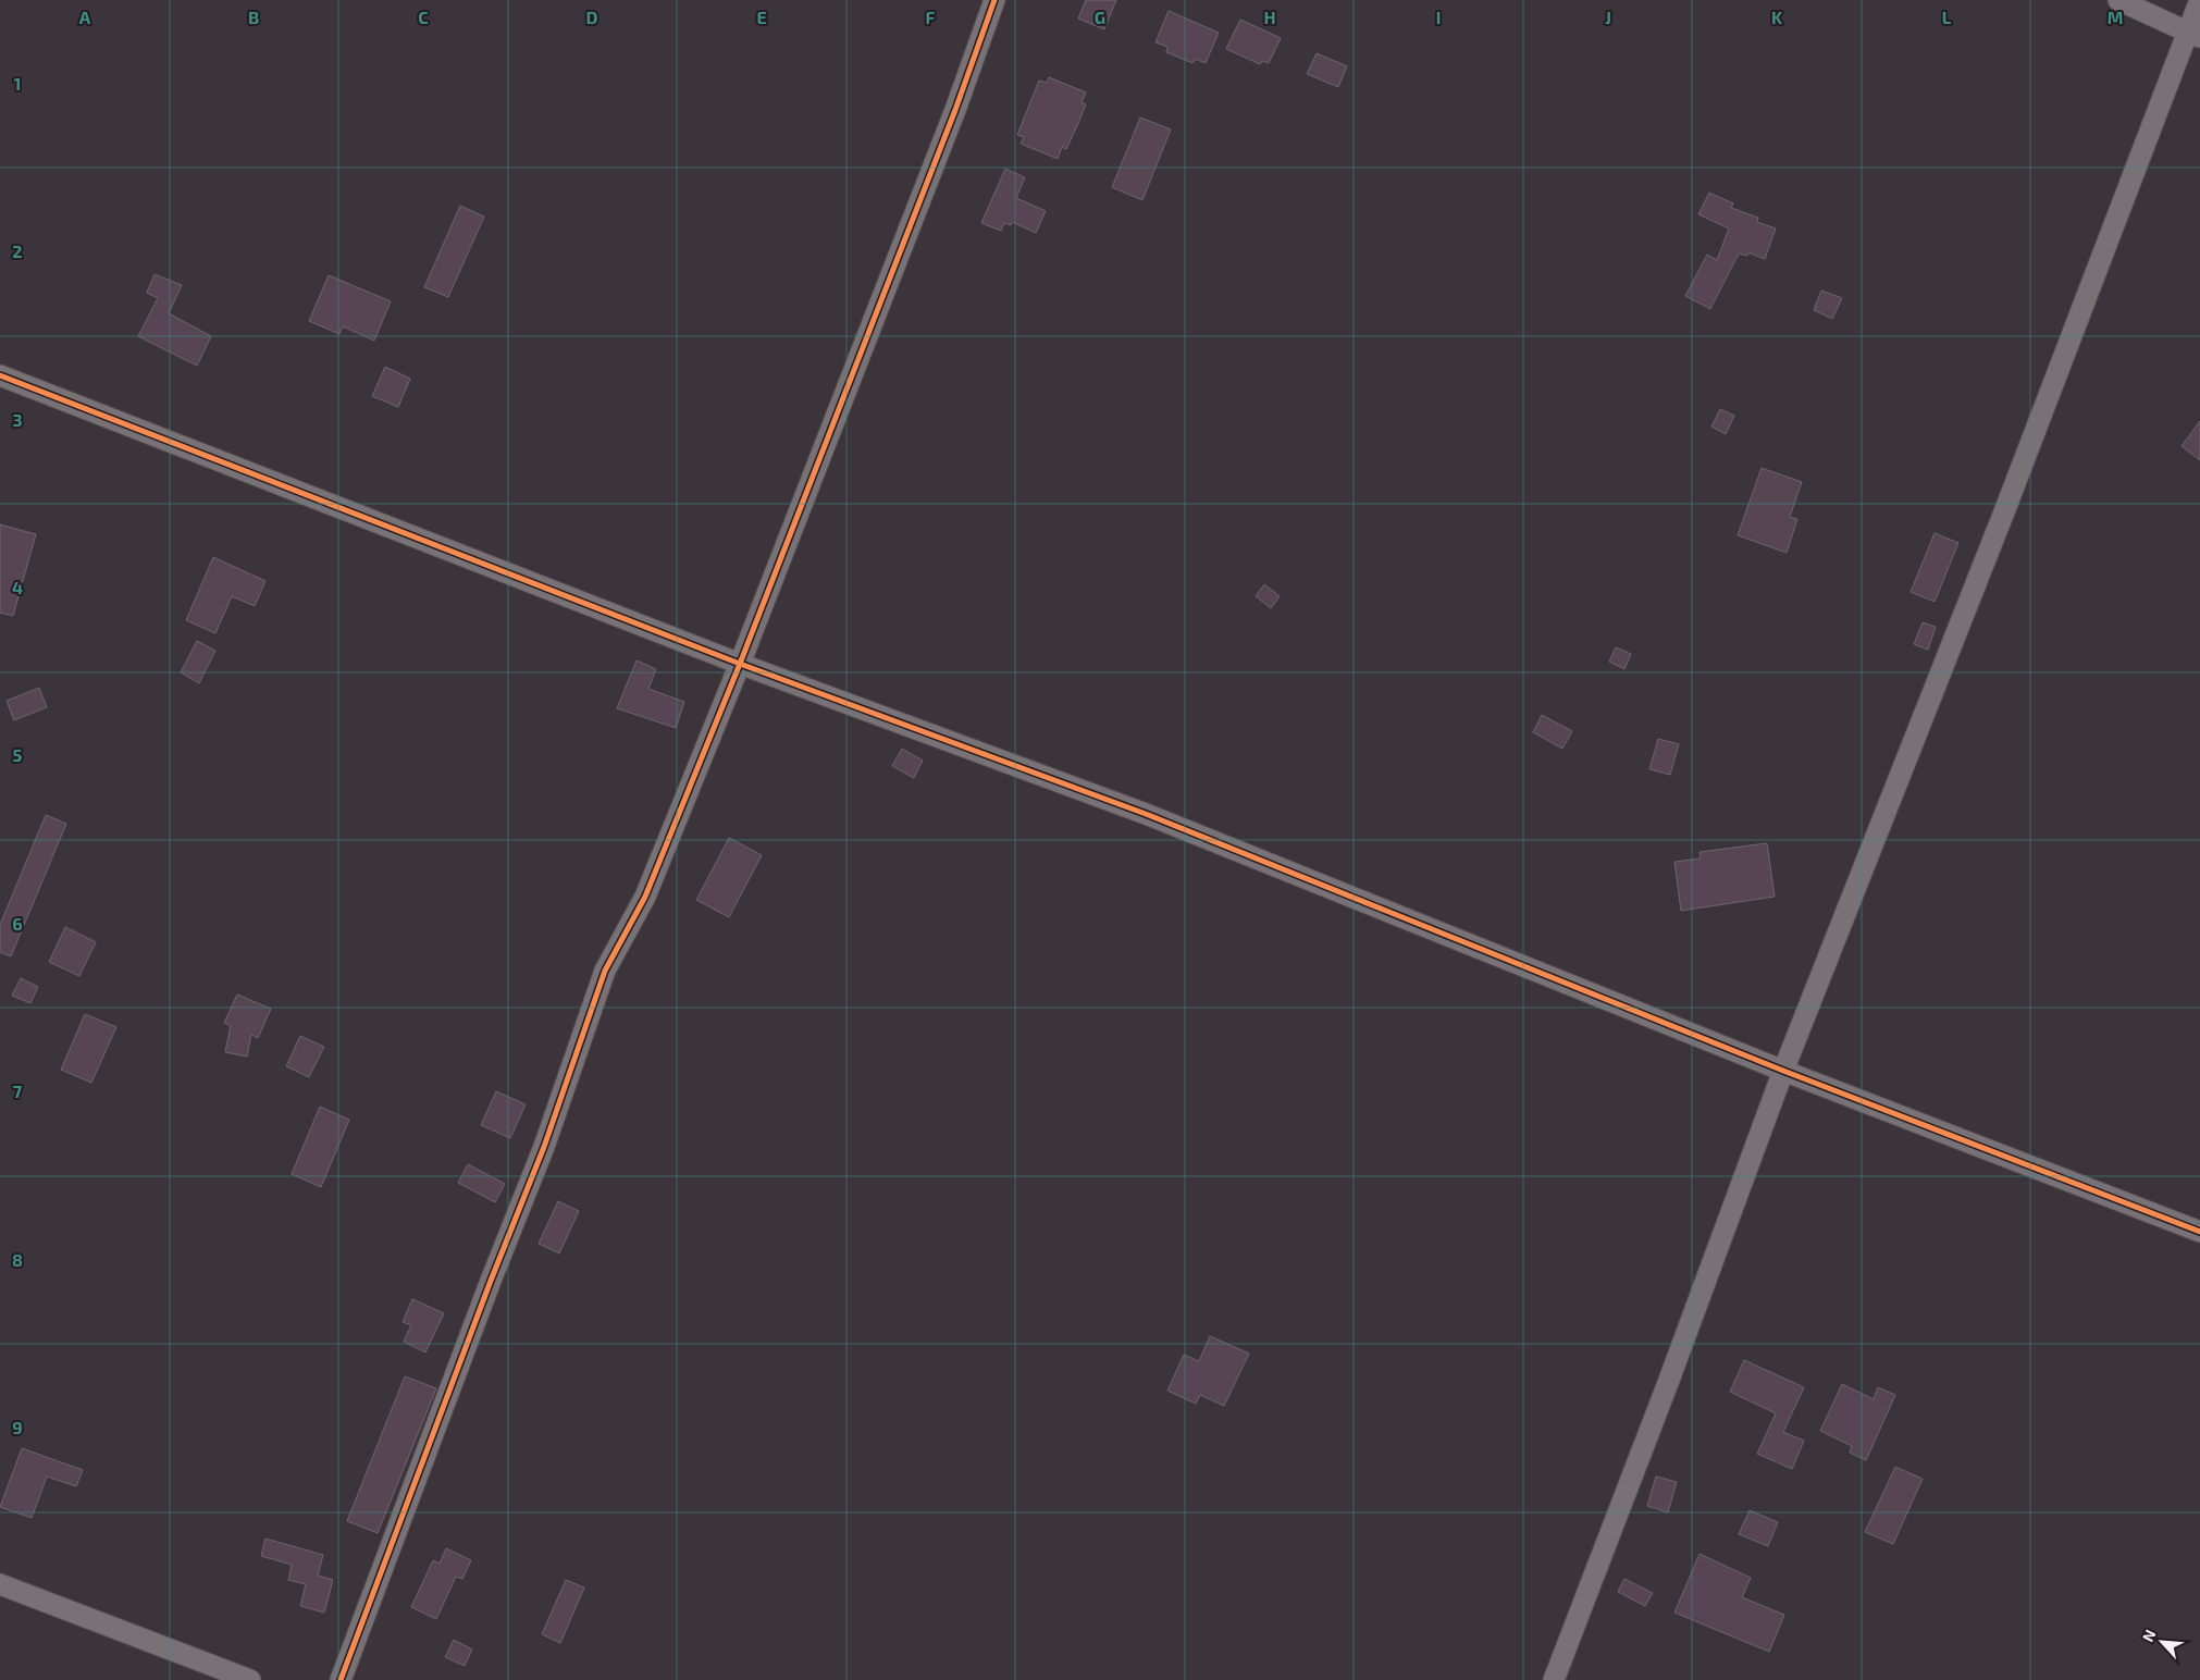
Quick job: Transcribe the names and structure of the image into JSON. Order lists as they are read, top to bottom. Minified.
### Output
{"north":"top left","grid":{"columns":["A","B","C","D","E","F","G","H","I","J","K","L","M"],"rows":["1","2","3","4","5","6","7","8","9"]}}
